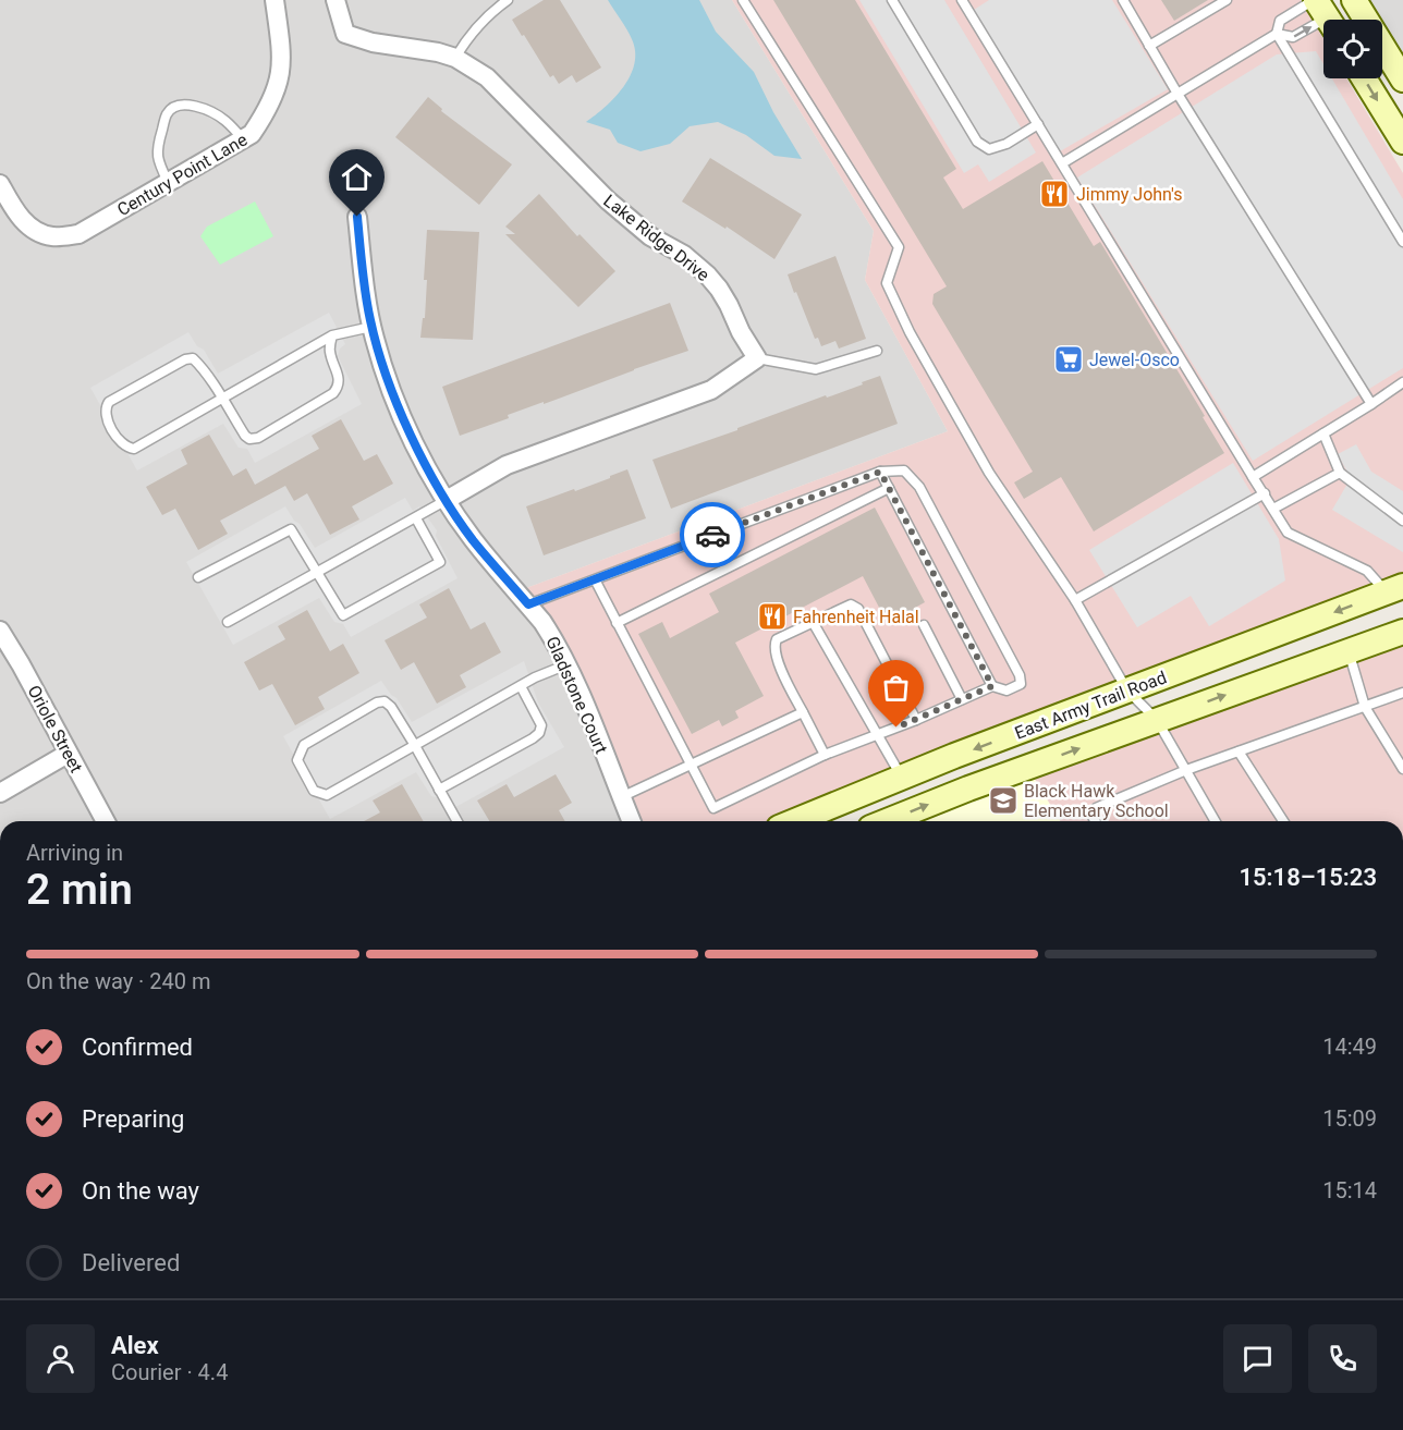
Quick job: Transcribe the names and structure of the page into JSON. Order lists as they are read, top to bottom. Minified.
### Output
{"streets":{"main road":["East Army Trail Road"],"street":["Century Point Lane","Lake Ridge Drive","Gladstone Court","Oriole Street"]},"places":{"restaurant":["Jimmy John's","Fahrenheit Halal"],"supermarket":["Jewel-Osco"],"school or university":["Black Hawk Elementary School"]},"page":{"heading":["2 min","Arriving in","15:18–15:23"],"panel":["Alex","Courier · 4.4"],"bar":"On the way · 240 m","list":[["Confirmed","14:49"],["Preparing","15:09"],["On the way","15:14"],"Delivered"]}}
